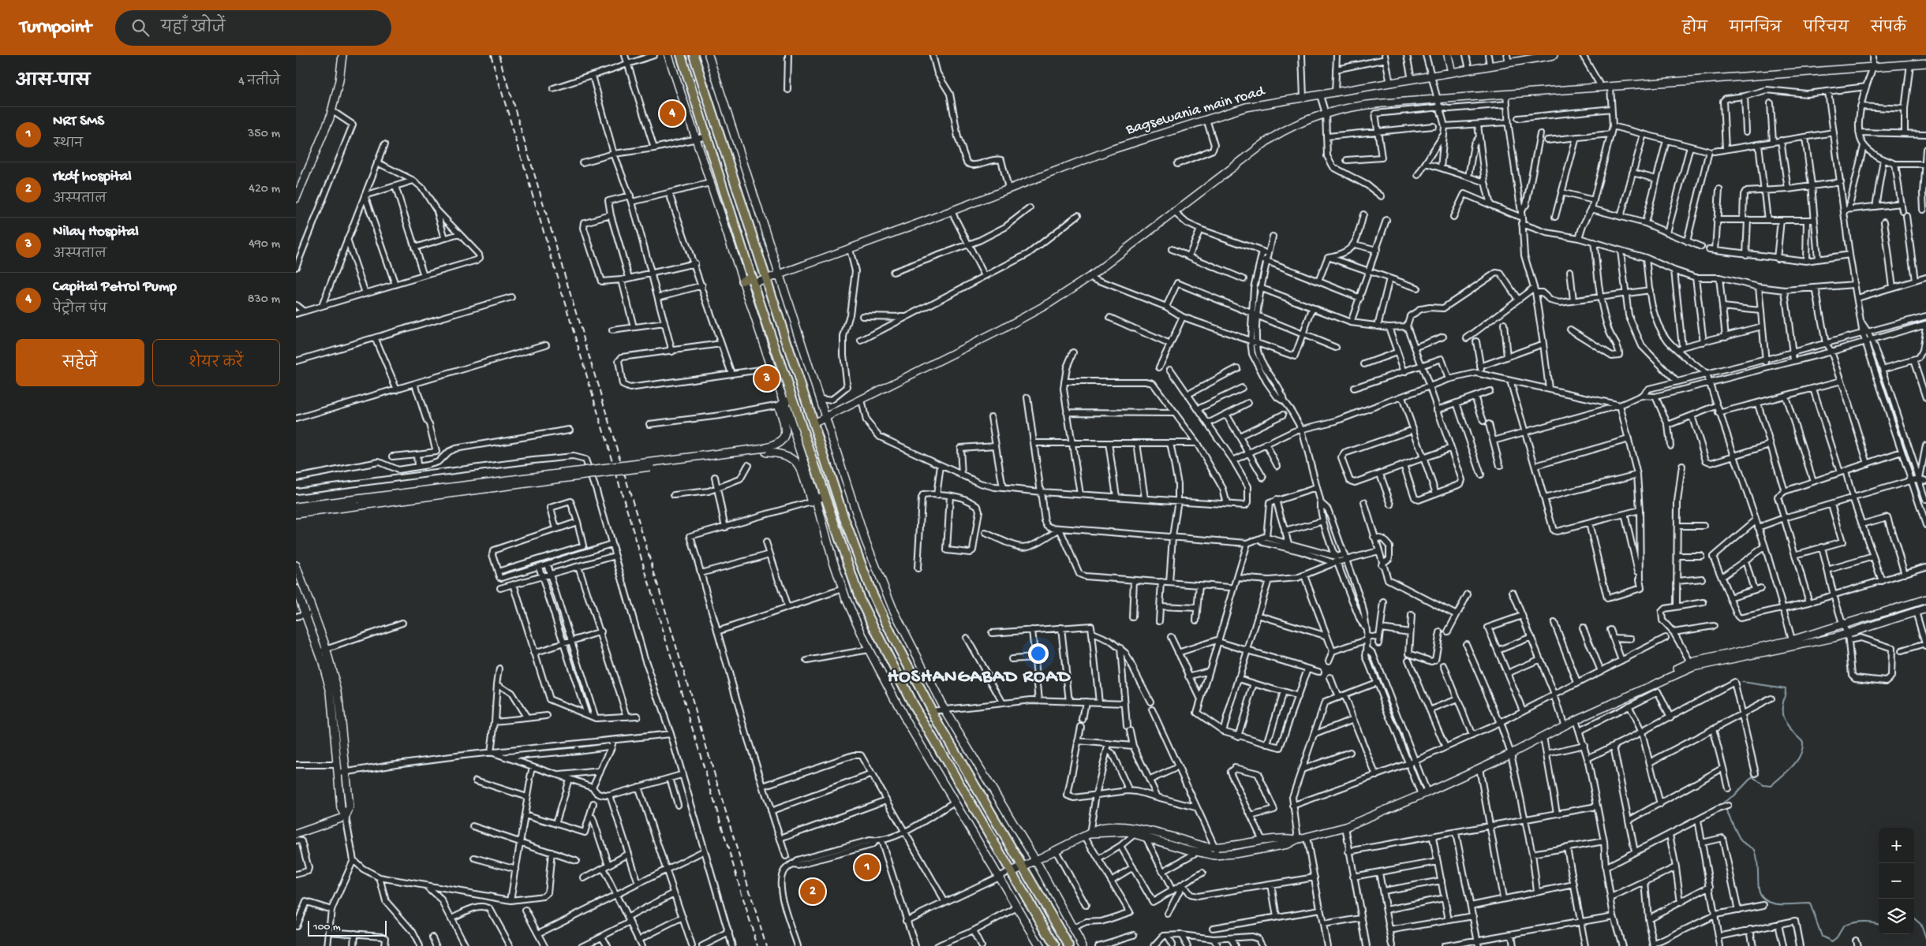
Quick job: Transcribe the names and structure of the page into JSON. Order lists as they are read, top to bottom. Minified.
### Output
{"streets":{"street":["Bagsewania main road"]},"districts":["HOSHANGABAD ROAD"],"scale_bar":"100 m","page":{"header":"Turnpoint","search":"यहाँ खोजें","nav":["होम","मानचित्र","परिचय","संपर्क"],"heading":["आस-पास","4 नतीजे"],"pins":["4","3","1","2"],"list":[{"mark":"1","name":"NRT SMS","note":"स्थान","value":"350 m"},{"mark":"2","name":"rkdf hospital","note":"अस्पताल","value":"420 m"},{"mark":"3","name":"Nilay Hospital","note":"अस्पताल","value":"490 m"},{"mark":"4","name":"Capital Petrol Pump","note":"पेट्रोल पंप","value":"830 m"}],"buttons":["सहेजें","शेयर करें"],"map_buttons":["+","−"],"scale":"100 m"}}
